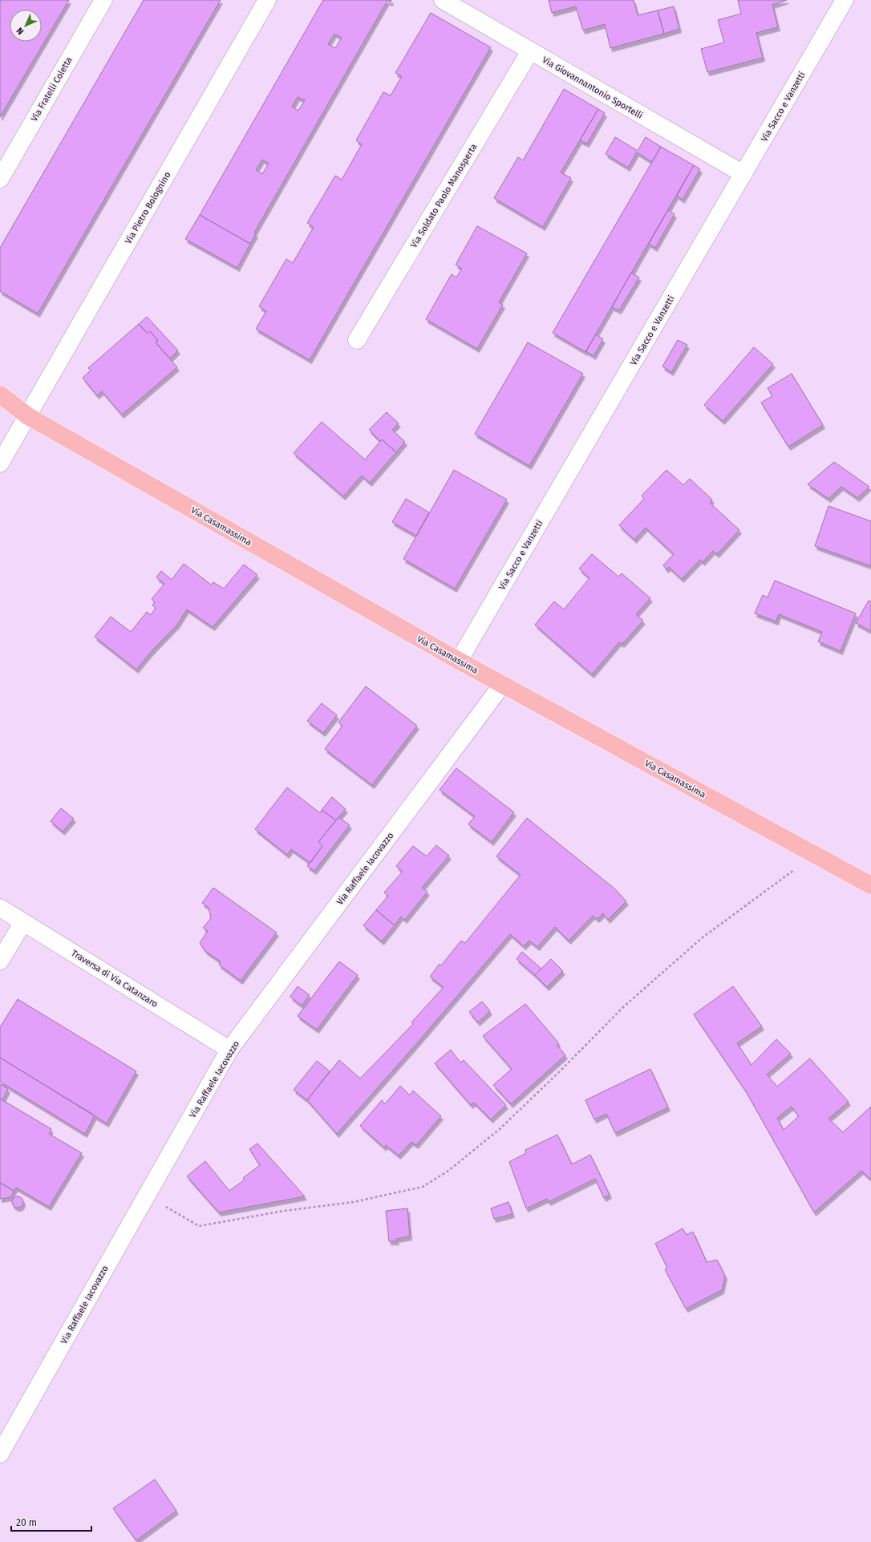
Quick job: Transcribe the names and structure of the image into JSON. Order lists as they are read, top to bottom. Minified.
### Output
{"streets":{"main road":["Via Casamassima"],"street":["Via Giovannantonio Sportelli","Via Fratelli Coletta","Via Sacco e Vanzetti","Via Soldato Paolo Manosperta","Via Pietro Bolognino","Via Raffaele Iacovazzo","Traversa di Via Catanzaro"]},"crossings":[["Via Giovannantonio Sportelli","Via Sacco e Vanzetti"],["Via Giovannantonio Sportelli","Via Soldato Paolo Manosperta"],["Via Sacco e Vanzetti","Via Casamassima"],["Via Pietro Bolognino","Via Casamassima"],["Via Casamassima","Via Raffaele Iacovazzo"],["Via Raffaele Iacovazzo","Traversa di Via Catanzaro"]],"scale_bar":"20 m","north":"bottom left"}
